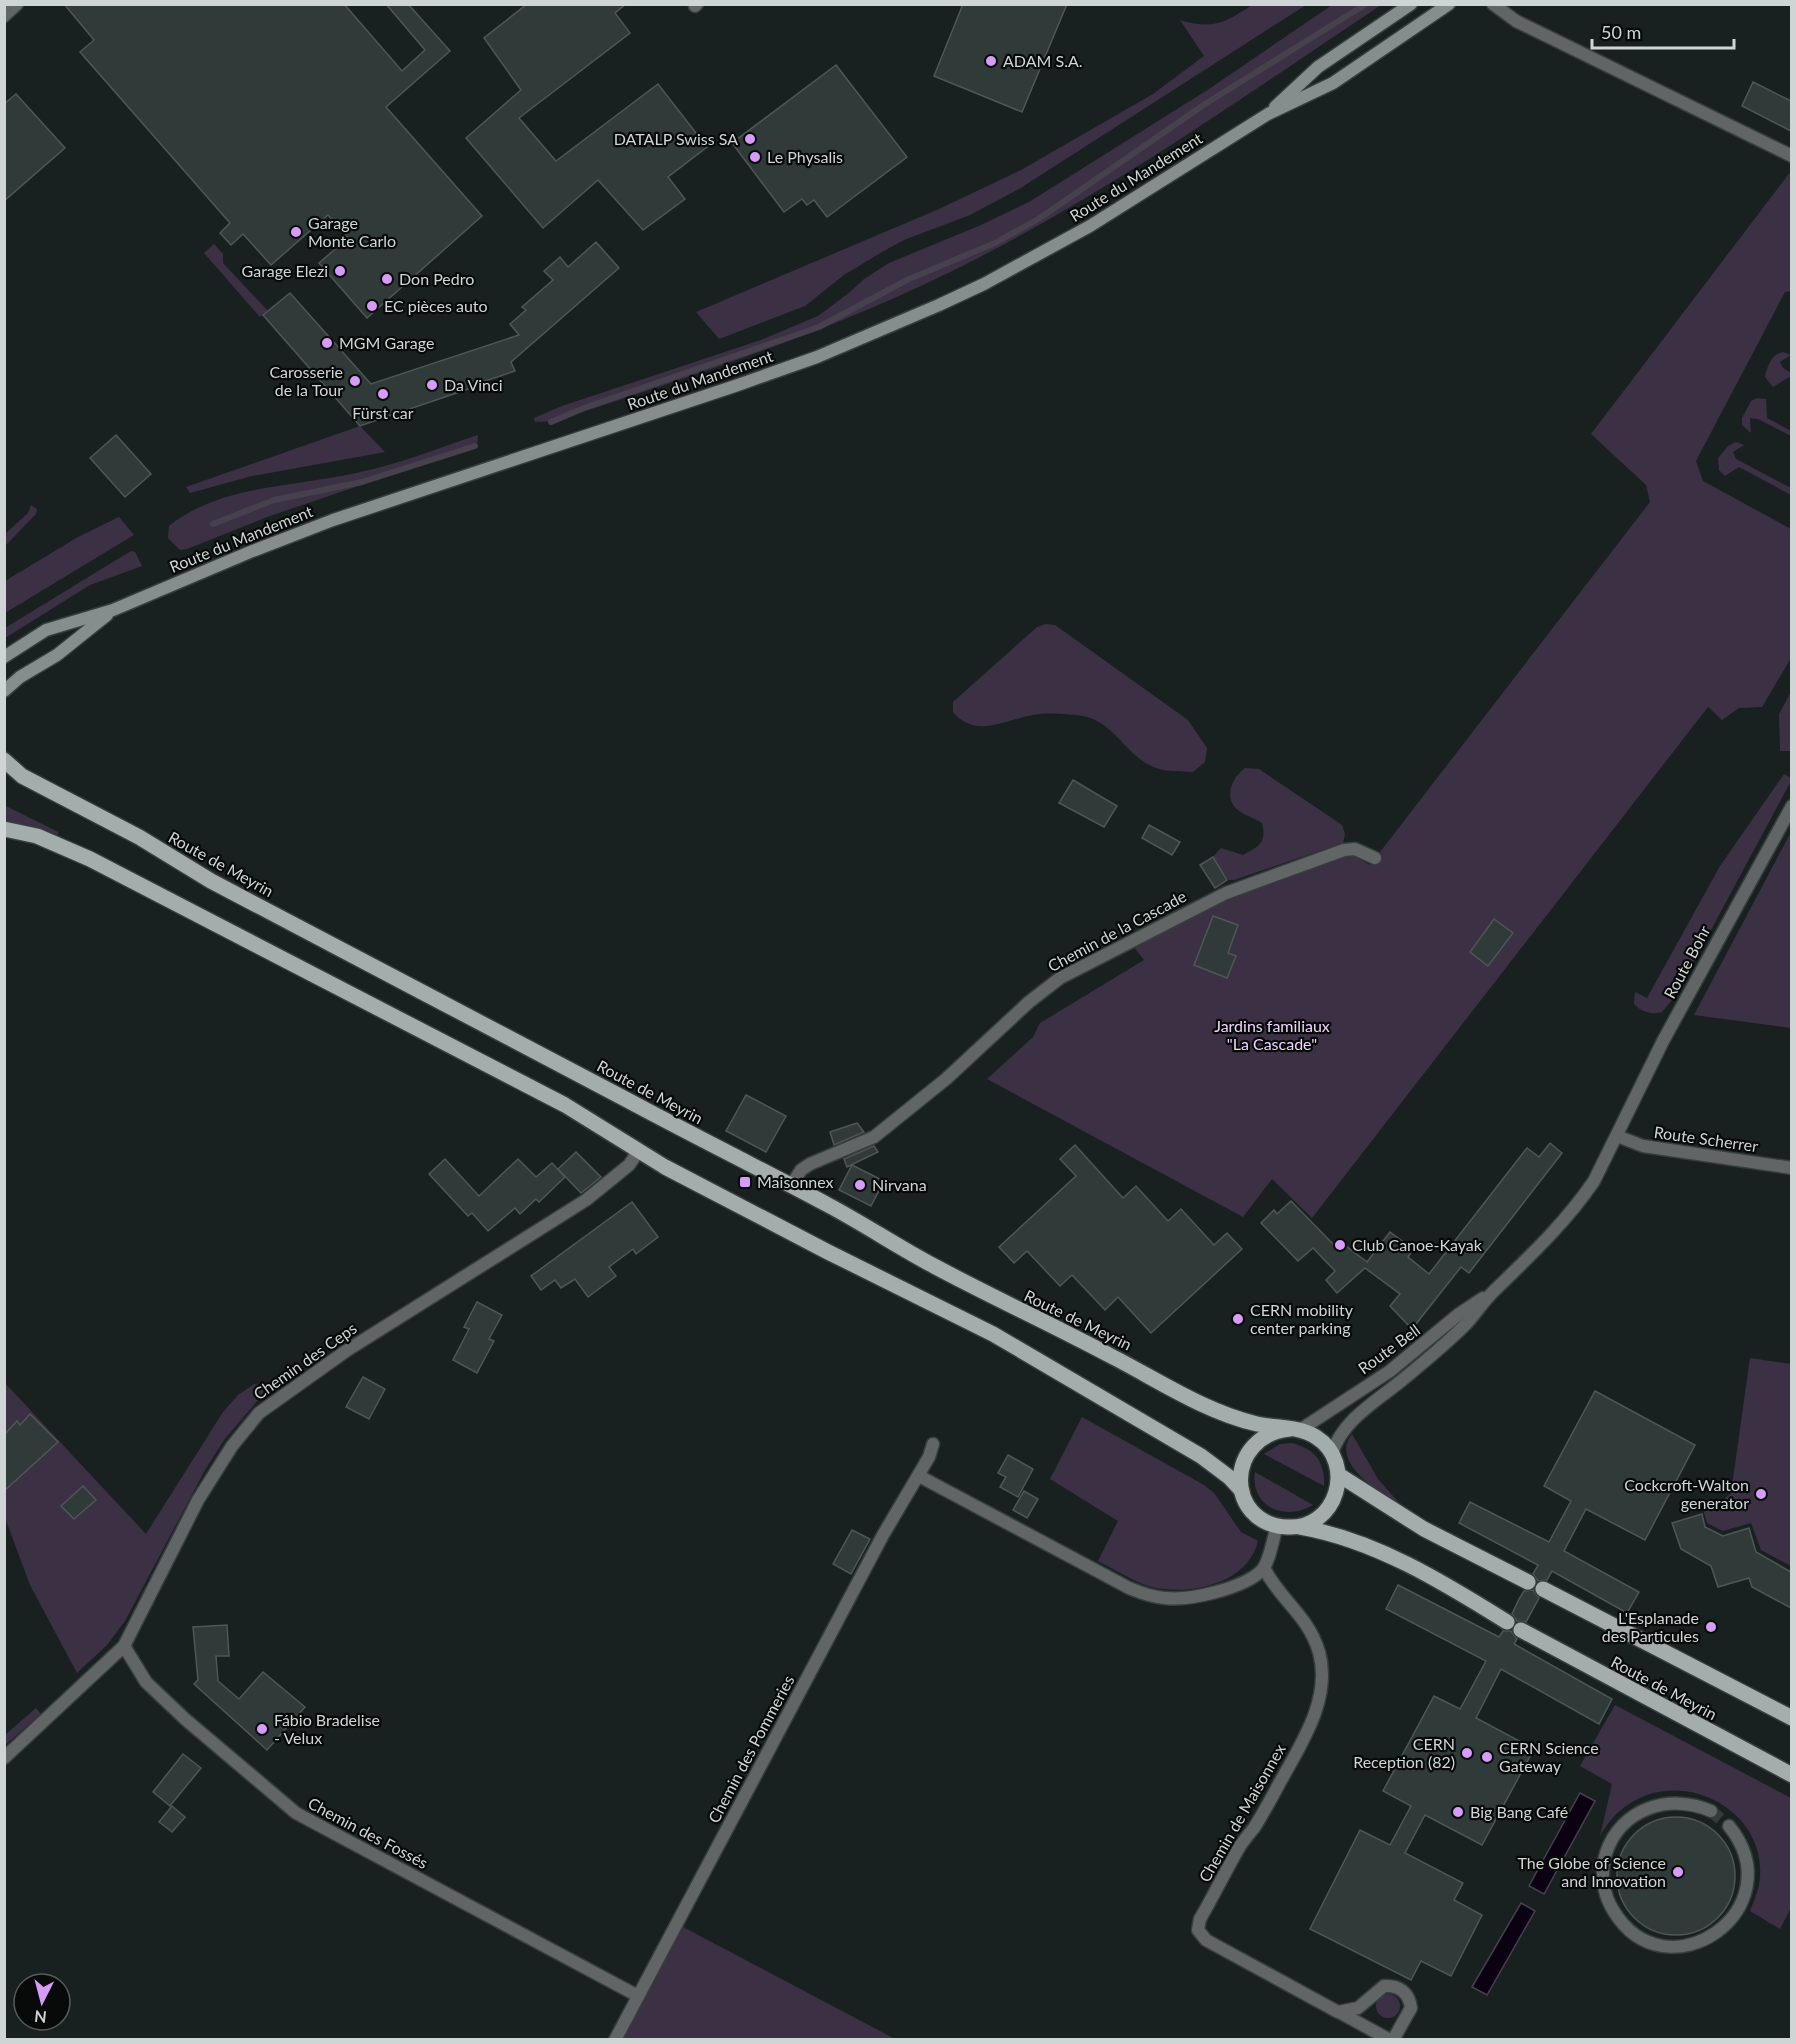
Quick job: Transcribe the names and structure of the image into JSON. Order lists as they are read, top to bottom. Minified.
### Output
{"streets":{"main road":["Route du Mandement","Route de Meyrin"],"street":["Chemin de la Cascade","Route Bohr","Route Scherrer","Route Bell","Chemin des Ceps","Chemin des Pommeries","Chemin de Maisonnex","Chemin des Fossés"]},"crossings":[["Route de Meyrin","Chemin de la Cascade"],["Route de Meyrin","Route Bell"],["Route Bohr","Route Scherrer"],["Route Bohr","Route Bell"],["Route Scherrer","Route Bell"],["Chemin des Ceps","Chemin des Fossés"],["Chemin des Pommeries","Chemin des Fossés"]],"parks":["Jardins familiaux \"La Cascade\""],"places":{"other":["ADAM S.A.","DATALP Swiss SA","Le Physalis","Garage Monte Carlo","Garage Elezi","Don Pedro","EC pièces auto","MGM Garage","Carosserie de la Tour","Da Vinci","Fürst car","Nirvana","Club Canoe-Kayak","CERN mobility center parking","Cockcroft-Walton generator","L'Esplanade des Particules","Fábio Bradelise - Velux","CERN Reception (82)","CERN Science Gateway","Big Bang Café","The Globe of Science and Innovation"],"transit":["Maisonnex"]},"scale_bar":"50 m","north":"bottom"}
